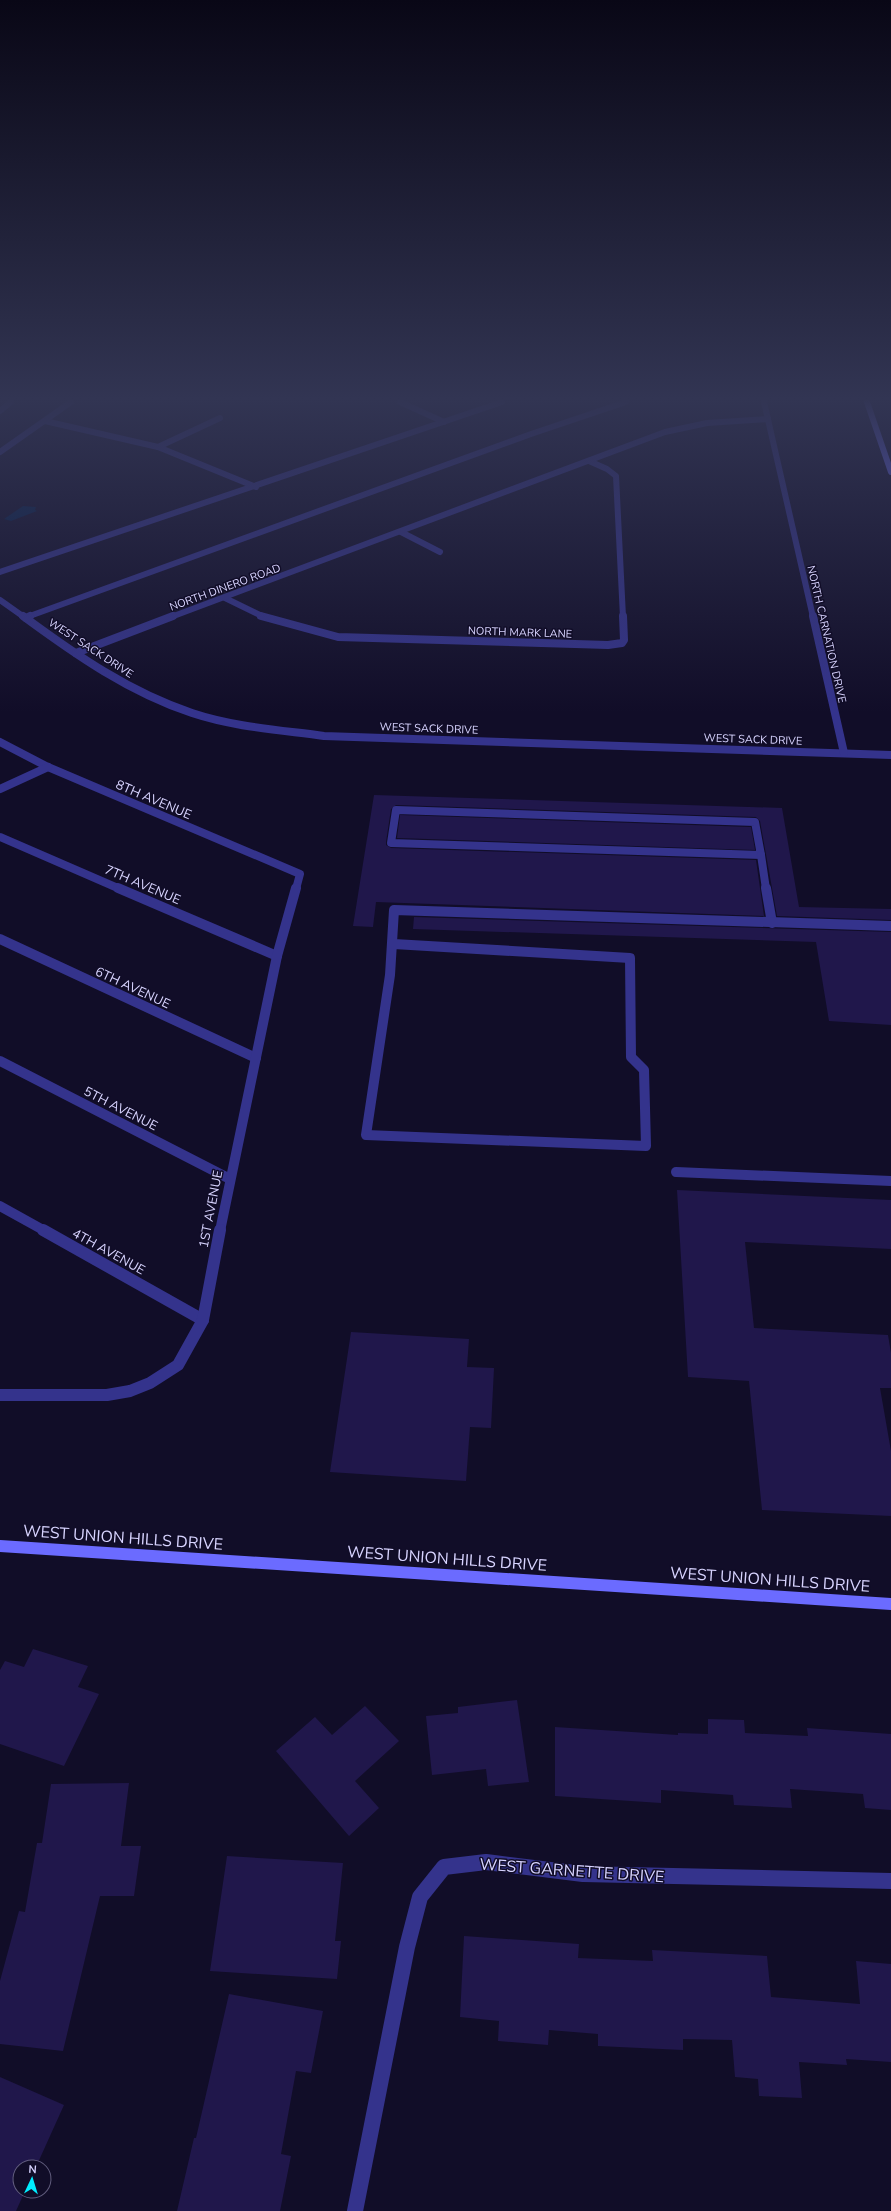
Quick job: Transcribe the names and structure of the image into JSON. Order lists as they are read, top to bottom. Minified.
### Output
{"streets":{"main road":["WEST UNION HILLS DRIVE"],"street":["NORTH DINERO ROAD","NORTH MARK LANE","NORTH CARNATION DRIVE","WEST SACK DRIVE","8TH AVENUE","7TH AVENUE","6TH AVENUE","5TH AVENUE","1ST AVENUE","4TH AVENUE","WEST GARNETTE DRIVE"]},"crossings":[["NORTH DINERO ROAD","NORTH MARK LANE"],["NORTH DINERO ROAD","WEST SACK DRIVE"],["NORTH CARNATION DRIVE","WEST SACK DRIVE"],["8TH AVENUE","1ST AVENUE"],["7TH AVENUE","1ST AVENUE"],["6TH AVENUE","1ST AVENUE"],["5TH AVENUE","1ST AVENUE"],["1ST AVENUE","4TH AVENUE"]],"north":"top"}
